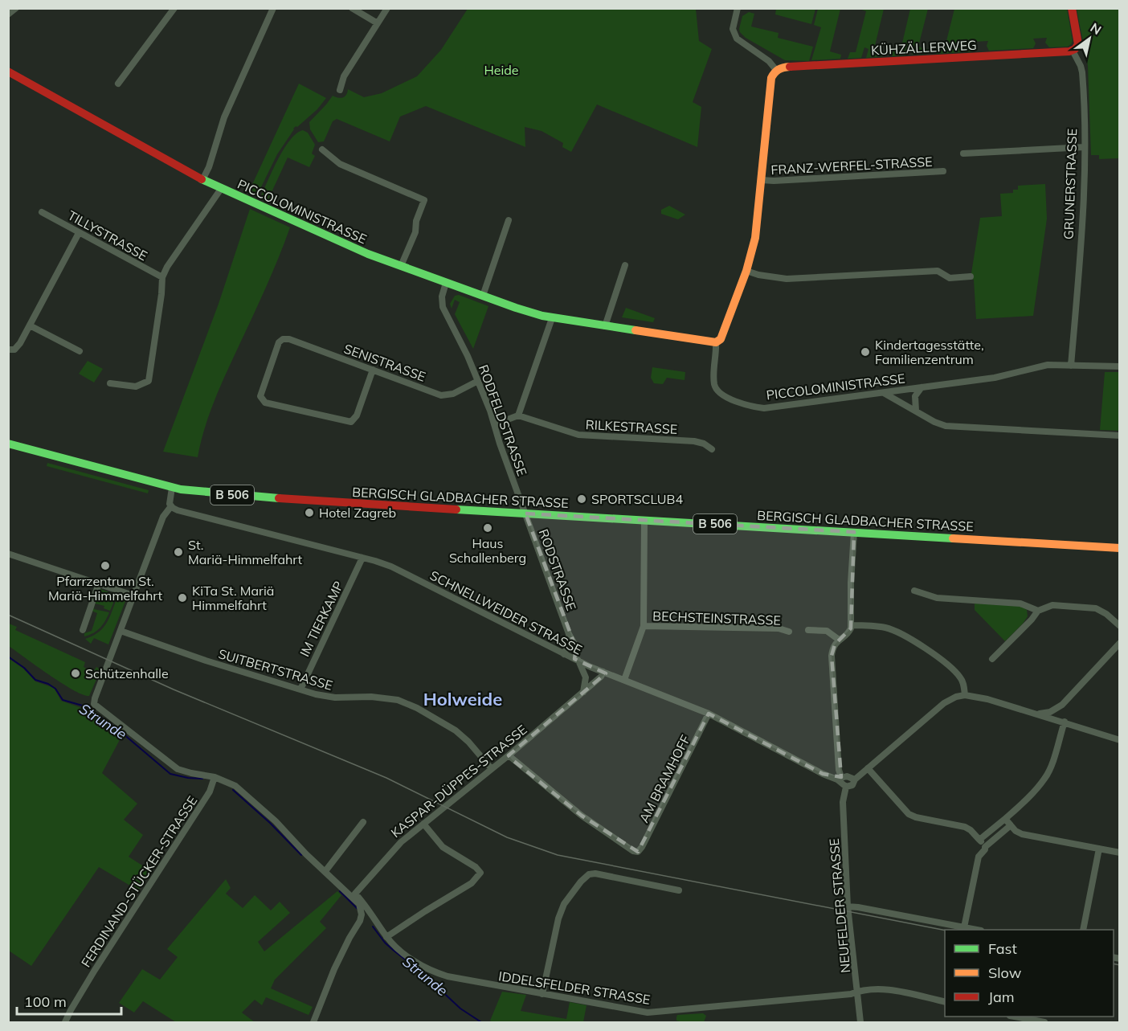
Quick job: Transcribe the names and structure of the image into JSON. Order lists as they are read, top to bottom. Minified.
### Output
{"streets":{"street":["KÜHZÄLLERWEG","FRANZ-WERFEL-STRASSE","GRUNERSTRASSE","PICCOLOMINISTRASSE","TILLYSTRASSE","SENISTRASSE","RODFELDSTRASSE","RILKESTRASSE","B 506","BERGISCH GLADBACHER STRASSE","RODSTRASSE","SCHNELLWEIDER STRASSE","BECHSTEINSTRASSE","IM TIERKAMP","SUITBERTSTRASSE","AM BRAMHOFF","KASPAR-DÜPPES-STRASSE","FERDINAND-STÜCKER-STRASSE","NEUFELDER STRASSE","IDDELSFELDER STRASSE"]},"crossings":[["KÜHZÄLLERWEG","GRUNERSTRASSE"],["GRUNERSTRASSE","PICCOLOMINISTRASSE"],["PICCOLOMINISTRASSE","RODFELDSTRASSE"],["SENISTRASSE","RODFELDSTRASSE"],["RODFELDSTRASSE","BERGISCH GLADBACHER STRASSE"],["RODFELDSTRASSE","RODSTRASSE"],["BERGISCH GLADBACHER STRASSE","RODSTRASSE"],["RODSTRASSE","SCHNELLWEIDER STRASSE"],["SCHNELLWEIDER STRASSE","IM TIERKAMP"],["SCHNELLWEIDER STRASSE","AM BRAMHOFF"],["SCHNELLWEIDER STRASSE","KASPAR-DÜPPES-STRASSE"],["IM TIERKAMP","SUITBERTSTRASSE"],["SUITBERTSTRASSE","KASPAR-DÜPPES-STRASSE"],["AM BRAMHOFF","KASPAR-DÜPPES-STRASSE"],["KASPAR-DÜPPES-STRASSE","IDDELSFELDER STRASSE"],["NEUFELDER STRASSE","IDDELSFELDER STRASSE"]],"districts":["Holweide"],"water":["Strunde"],"parks":["Heide"],"places":["Kindertagesstätte, Familienzentrum","SPORTSCLUB4","Hotel Zagreb","Haus Schallenberg","St. Mariä-Himmelfahrt","Pfarrzentrum St. Mariä-Himmelfahrt","KiTa St. Mariä Himmelfahrt","Schützenhalle"],"legend":["Fast","Slow","Jam"],"scale_bar":"100 m","north":"top right"}
